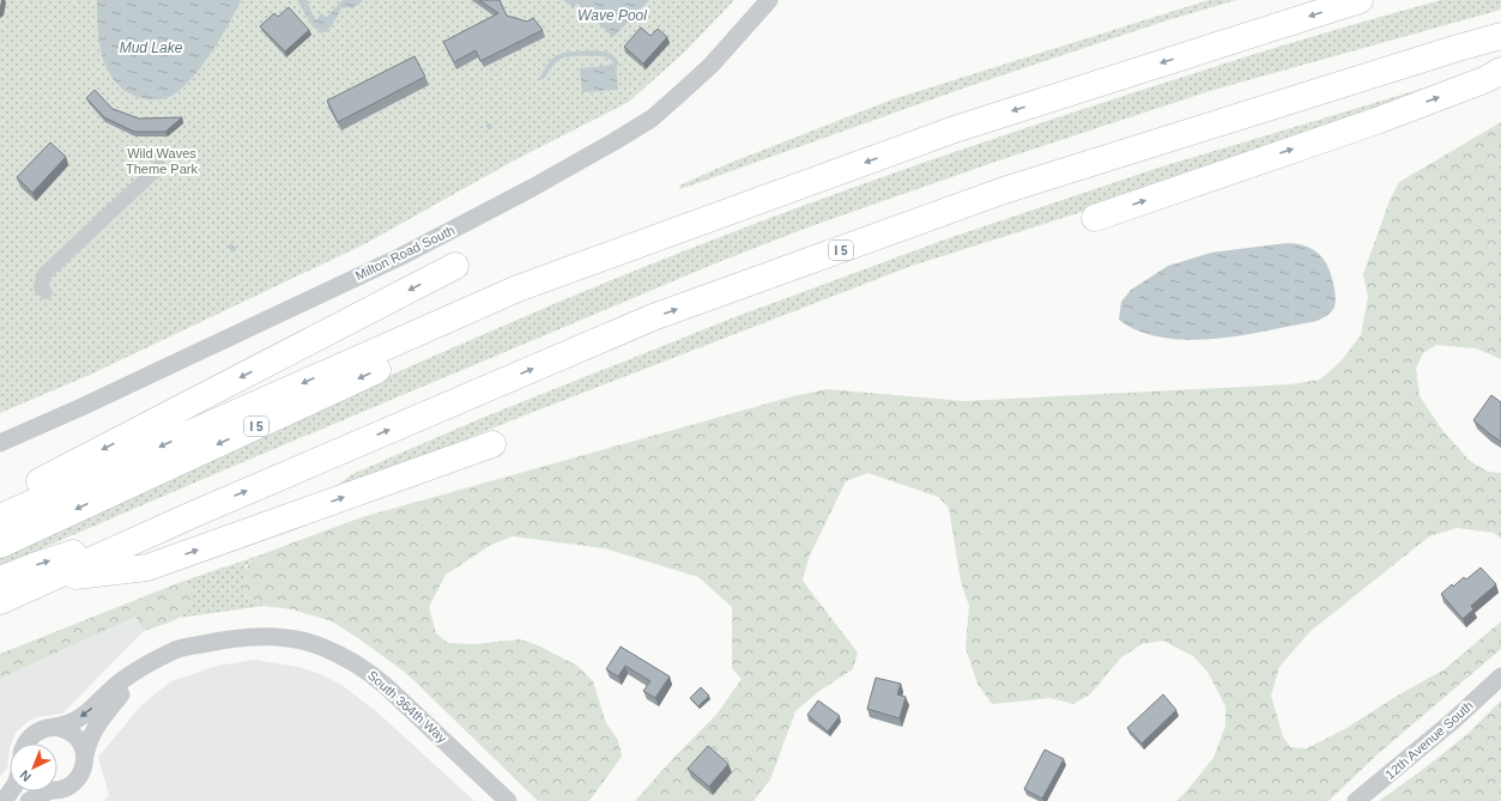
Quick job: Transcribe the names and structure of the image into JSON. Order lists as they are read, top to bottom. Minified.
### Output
{"streets":{"highway":["I 5"],"street":["Milton Road South","South 364th Way","12th Avenue South"]},"water":["Wave Pool","Mud Lake"],"parks":["Wild Waves Theme Park"],"north":"bottom left"}
